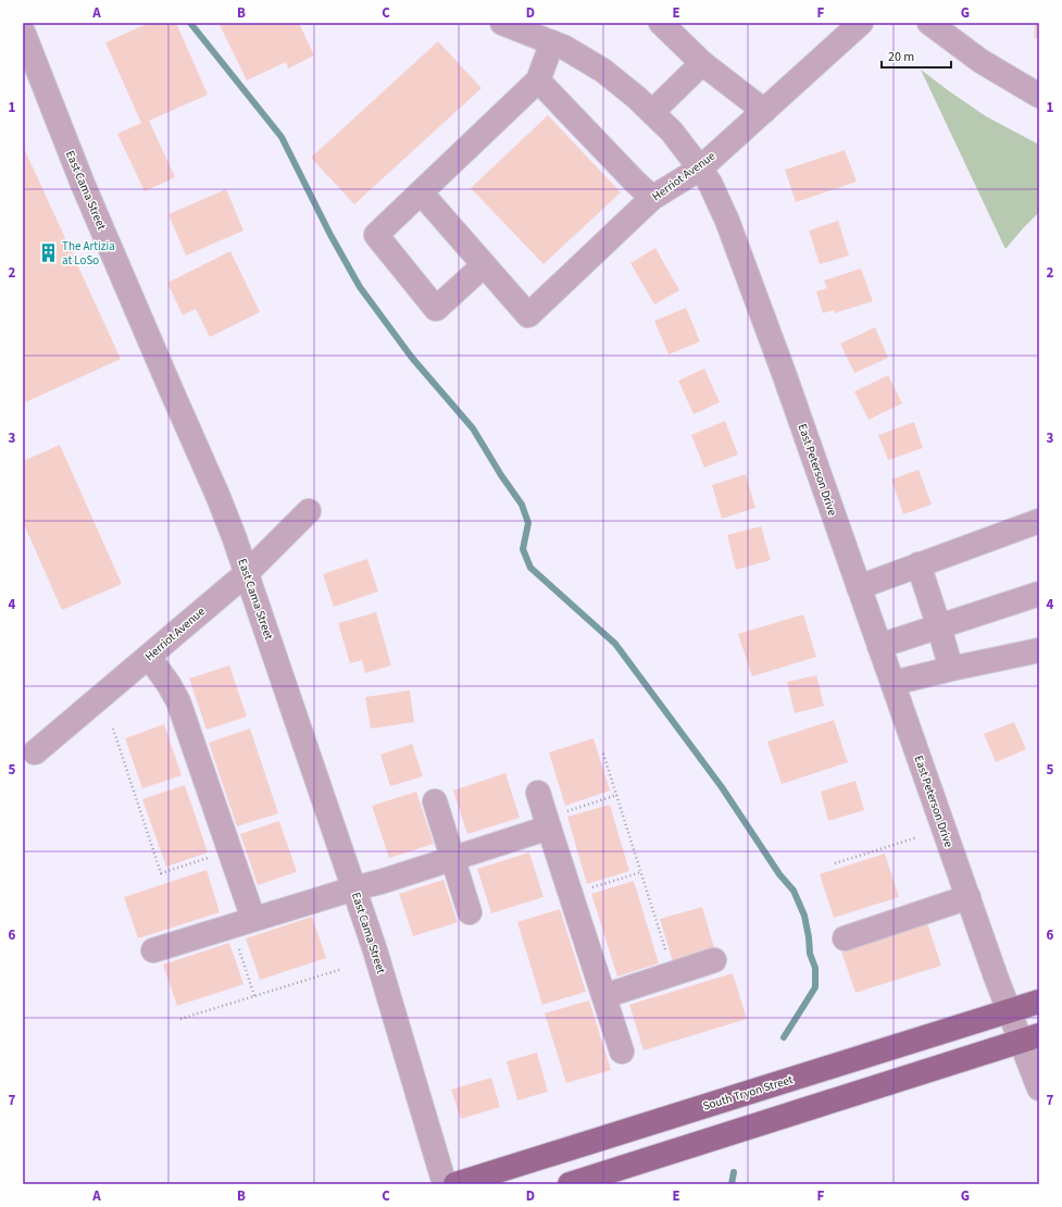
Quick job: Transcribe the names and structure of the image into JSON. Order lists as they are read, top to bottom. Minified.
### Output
{"streets":{"main road":["South Tryon Street"],"street":["Herriot Avenue","East Cama Street","East Peterson Drive"]},"crossings":[["Herriot Avenue","East Cama Street"],["Herriot Avenue","East Peterson Drive"],["East Peterson Drive","South Tryon Street"]],"places":{"building":["The Artizia at LoSo"]},"scale_bar":"20 m","grid":{"columns":["A","B","C","D","E","F","G"],"rows":["1","2","3","4","5","6","7"]}}
